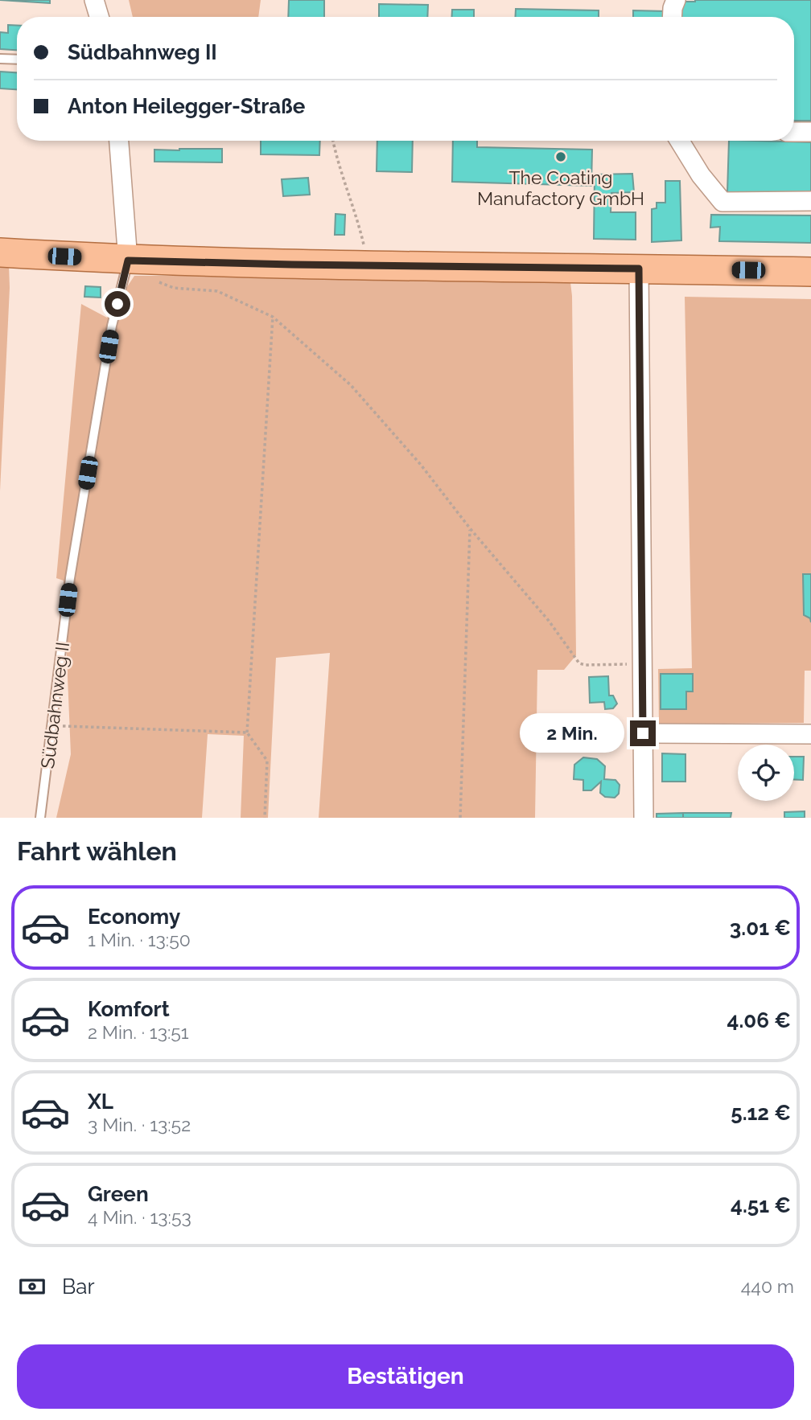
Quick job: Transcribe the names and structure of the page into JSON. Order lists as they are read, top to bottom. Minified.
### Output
{"streets":{"lane":["Südbahnweg II"]},"places":["The Coating Manufactory GmbH"],"page":{"banner":["Südbahnweg II","Anton Heilegger-Straße"],"bubble":"2 Min.","heading":"Fahrt wählen","list":[{"name":"Economy","note":"1 Min. · 13:50","value":"3.01 €"},{"name":"Komfort","note":"2 Min. · 13:51","value":"4.06 €"},{"name":"XL","note":"3 Min. · 13:52","value":"5.12 €"},{"name":"Green","note":"4 Min. · 13:53","value":"4.51 €"}],"pay":["Bar","440 m"],"buttons":"Bestätigen"}}
